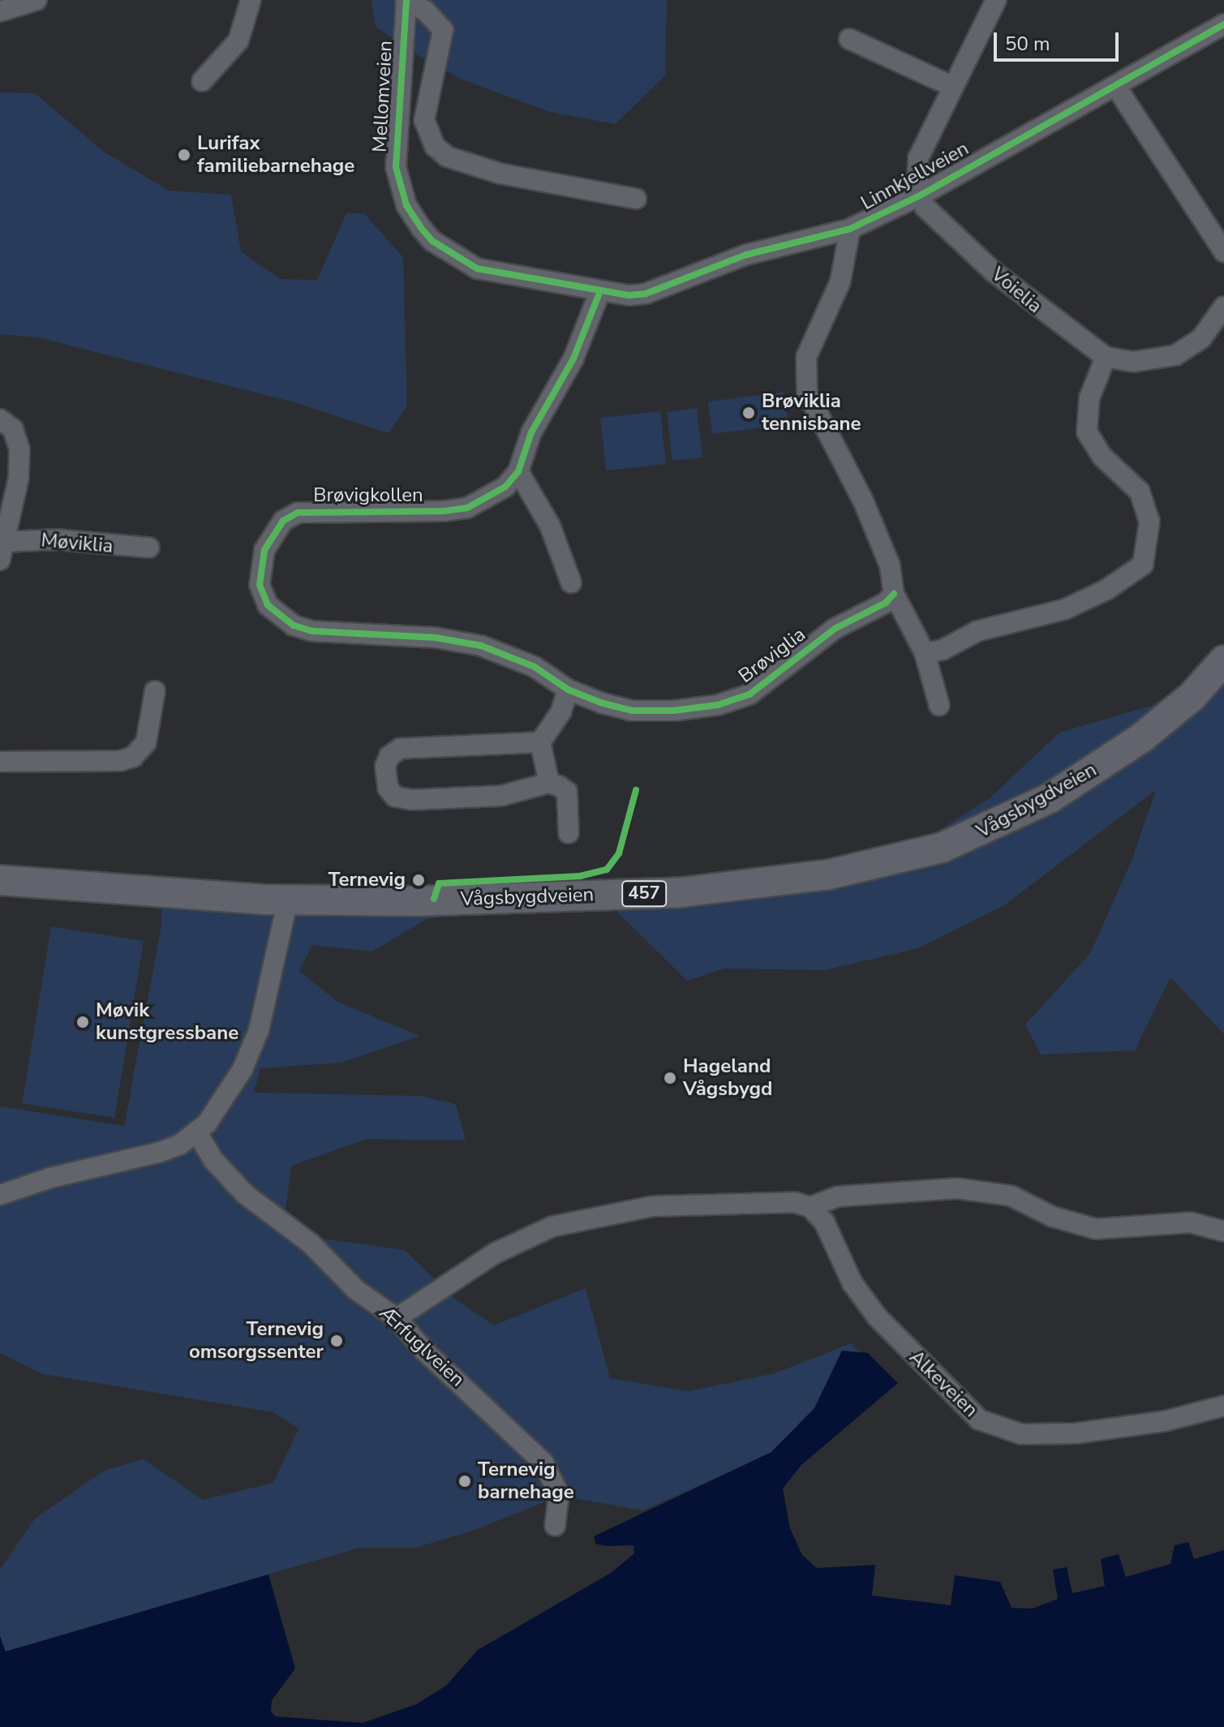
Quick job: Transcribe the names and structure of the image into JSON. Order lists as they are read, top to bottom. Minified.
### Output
{"streets":{"main road":["Vågsbygdveien","457"],"street":["Mellomveien","Linnkjellveien","Voielia","Brøvigkollen","Møviklia","Brøviglia","Ærfuglveien","Alkeveien"]},"crossings":[["Mellomveien","Linnkjellveien"],["Mellomveien","Brøvigkollen"],["Linnkjellveien","Voielia"],["Linnkjellveien","Brøvigkollen"],["Brøvigkollen","Brøviglia"]],"places":["Lurifax familiebarnehage","Brøviklia tennisbane","Ternevig","Møvik kunstgressbane","Hageland Vågsbygd","Ternevig omsorgssenter","Ternevig barnehage"],"scale_bar":"50 m"}
